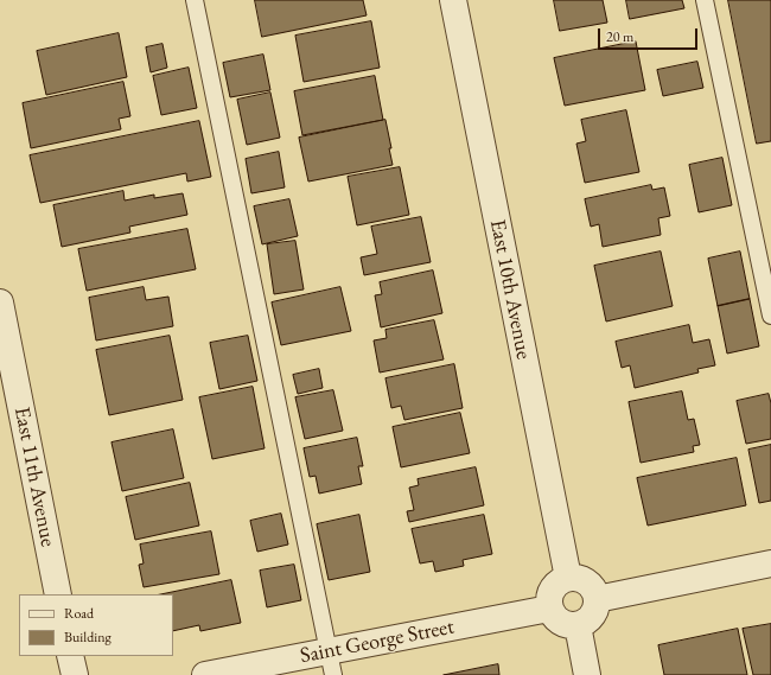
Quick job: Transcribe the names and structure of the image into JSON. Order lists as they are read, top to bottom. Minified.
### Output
{"streets":{"street":["East 10th Avenue","East 11th Avenue","Saint George Street"]},"crossings":[["East 10th Avenue","Saint George Street"]],"legend":["Road","Building"],"scale_bar":"20 m"}
